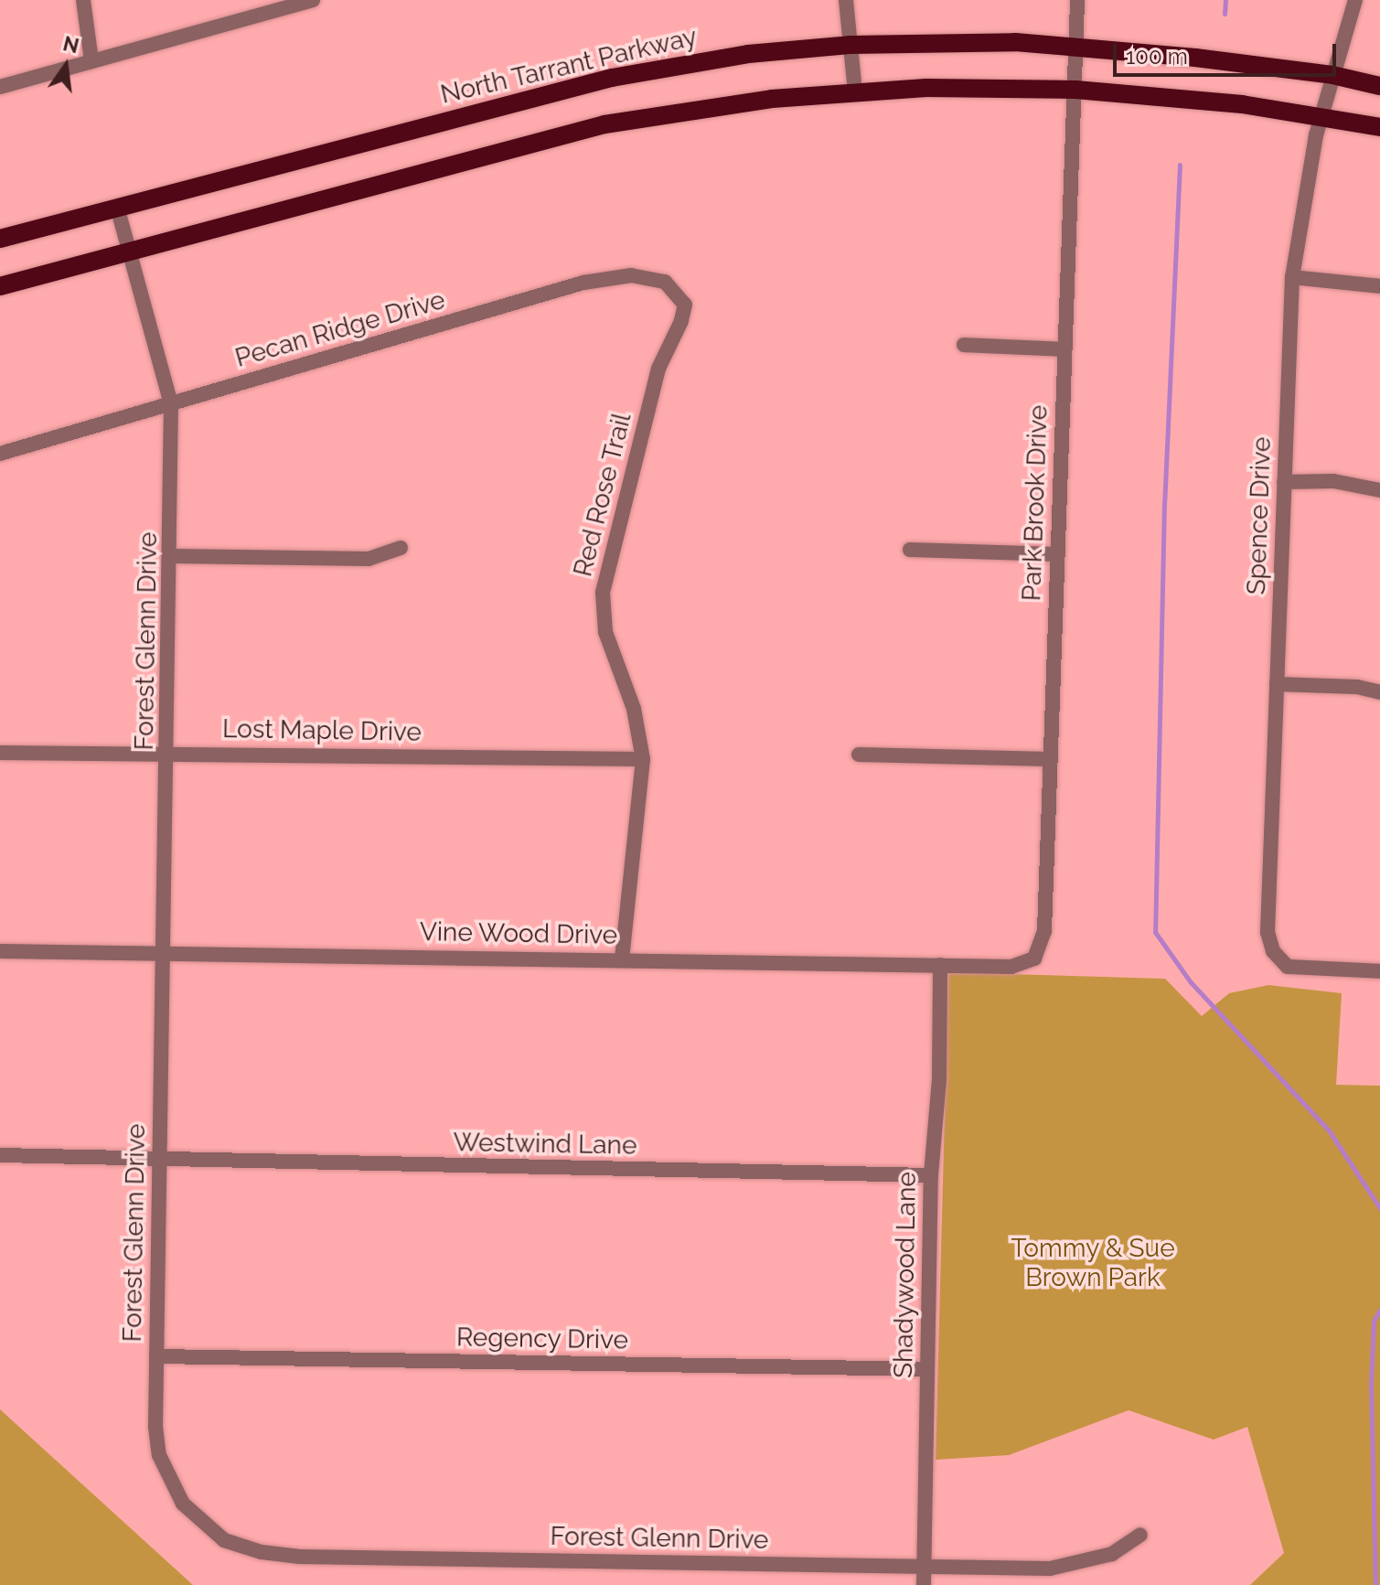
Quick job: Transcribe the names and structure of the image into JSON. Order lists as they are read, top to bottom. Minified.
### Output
{"streets":{"main road":["North Tarrant Parkway"],"street":["Pecan Ridge Drive","Red Rose Trail","Park Brook Drive","Spence Drive","Forest Glenn Drive","Lost Maple Drive","Vine Wood Drive","Westwind Lane","Shadywood Lane","Regency Drive"]},"crossings":[["North Tarrant Parkway","Park Brook Drive"],["North Tarrant Parkway","Spence Drive"],["North Tarrant Parkway","Forest Glenn Drive"],["Pecan Ridge Drive","Red Rose Trail"],["Pecan Ridge Drive","Forest Glenn Drive"],["Red Rose Trail","Lost Maple Drive"],["Red Rose Trail","Vine Wood Drive"],["Park Brook Drive","Vine Wood Drive"],["Forest Glenn Drive","Lost Maple Drive"],["Forest Glenn Drive","Vine Wood Drive"],["Forest Glenn Drive","Westwind Lane"],["Forest Glenn Drive","Shadywood Lane"],["Forest Glenn Drive","Regency Drive"],["Vine Wood Drive","Shadywood Lane"],["Westwind Lane","Shadywood Lane"],["Shadywood Lane","Regency Drive"]],"parks":["Tommy & Sue Brown Park"],"scale_bar":"100 m","north":"top"}
